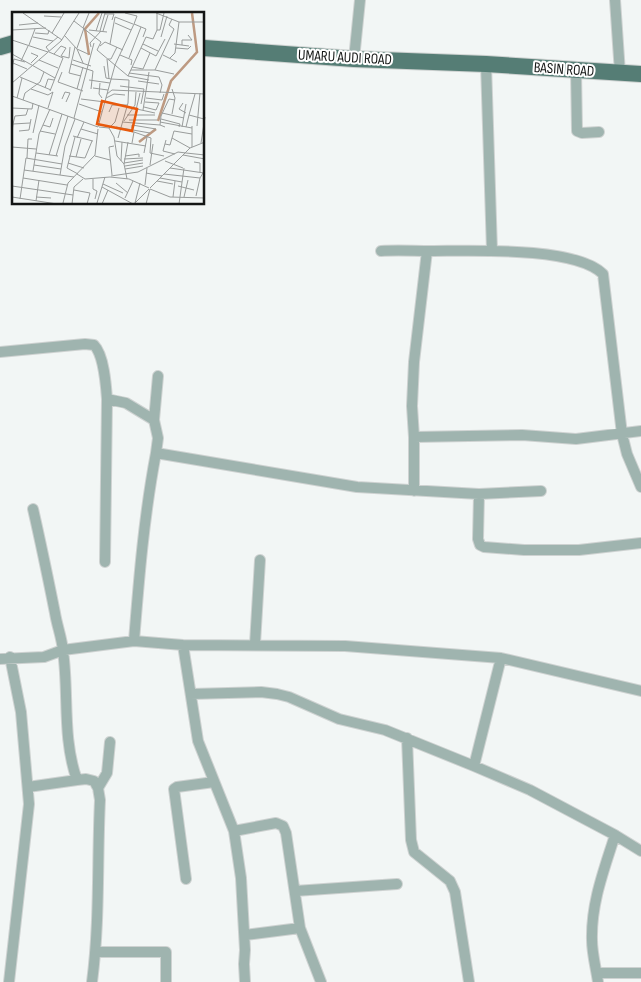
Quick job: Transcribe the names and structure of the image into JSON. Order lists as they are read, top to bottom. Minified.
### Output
{"streets":{"main road":["UMARU AUDI ROAD","BASIN ROAD"]},"crossings":[["UMARU AUDI ROAD","BASIN ROAD"]]}
